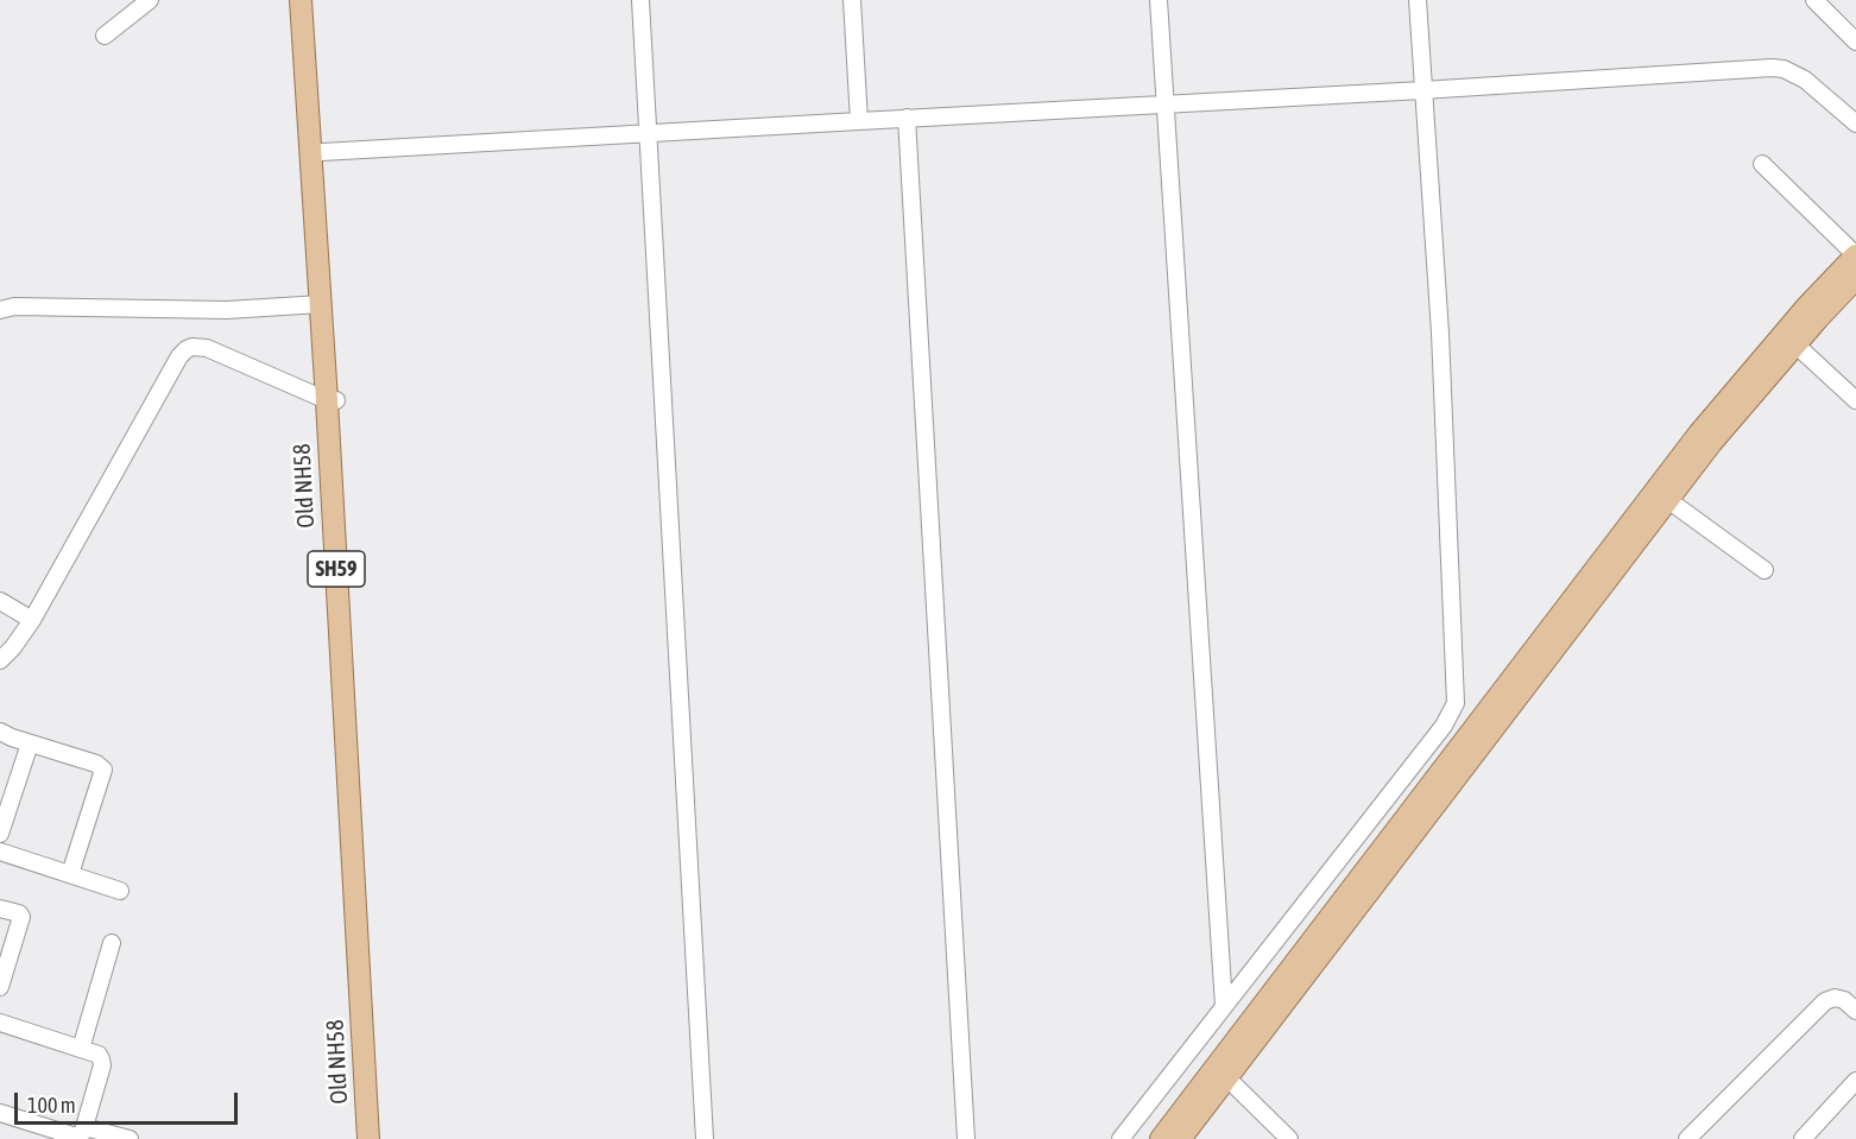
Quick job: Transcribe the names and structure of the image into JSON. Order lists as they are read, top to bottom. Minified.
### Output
{"streets":{"main road":["Old NH58","SH59"]},"scale_bar":"100 m"}
